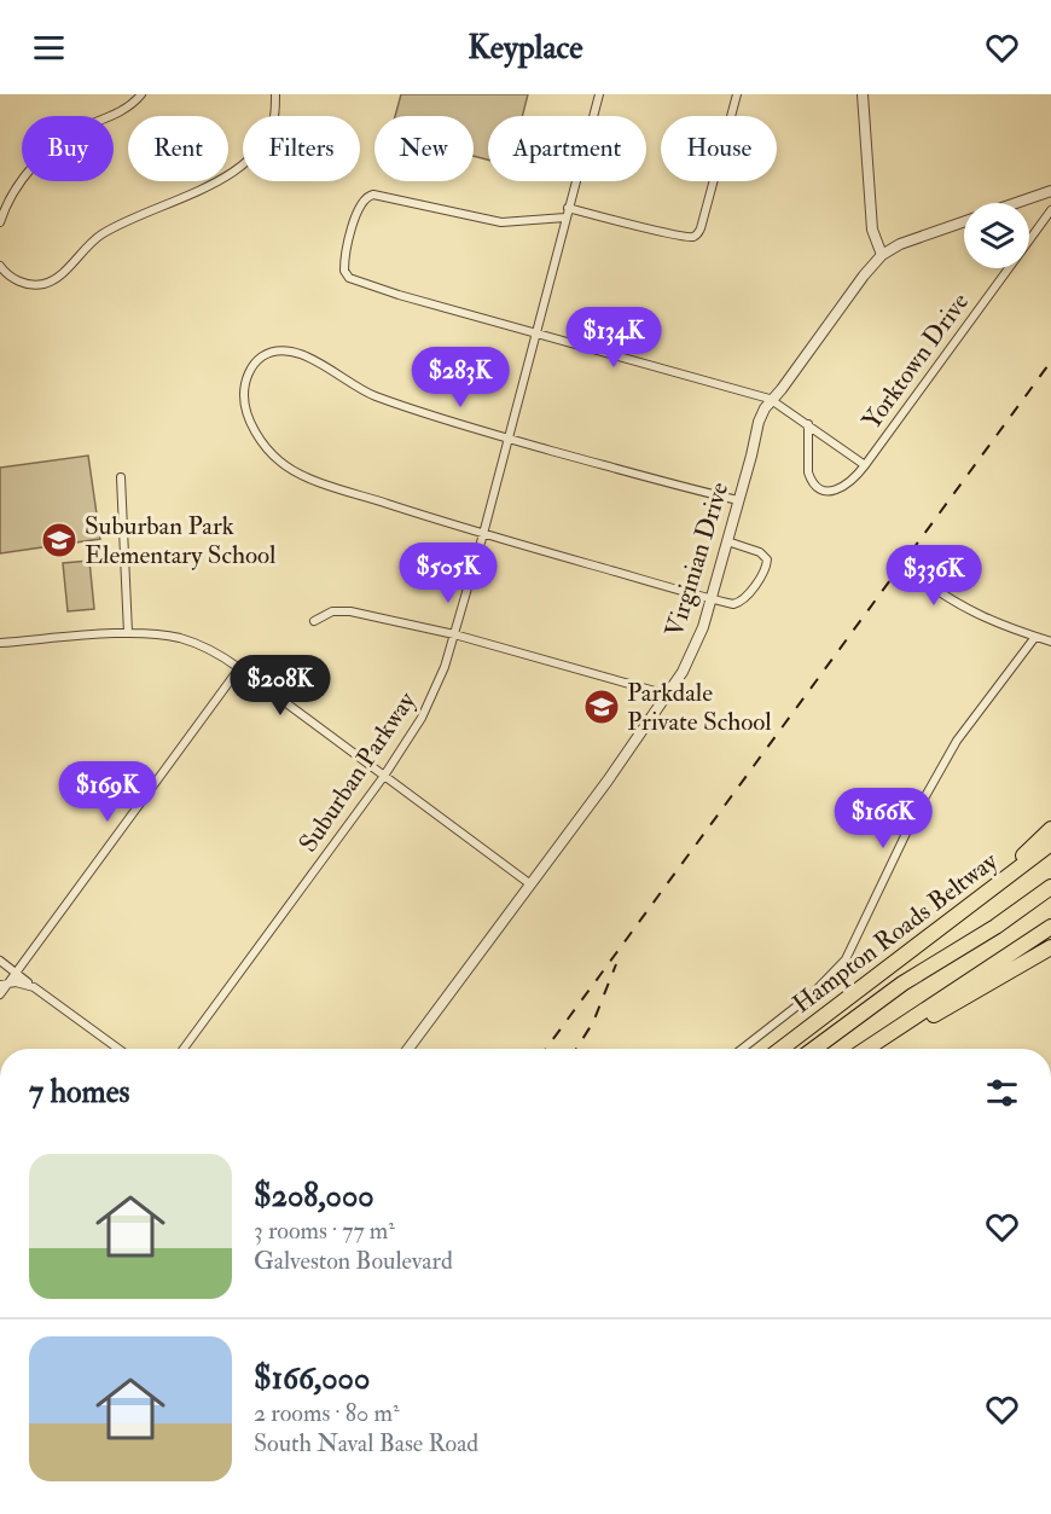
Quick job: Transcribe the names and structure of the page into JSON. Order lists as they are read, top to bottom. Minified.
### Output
{"streets":{"highway":["Hampton Roads Beltway"],"street":["Yorktown Drive","Virginian Drive","Suburban Parkway"]},"crossings":[["Yorktown Drive","Virginian Drive"],["Yorktown Drive","Suburban Parkway"]],"places":{"school or university":["Suburban Park Elementary School","Parkdale Private School"]},"page":{"header":"Keyplace","chip":["Buy","Rent","Filters","New","Apartment","House"],"price":["$134K","$283K","$505K","$336K","$208K","$169K","$166K"],"heading":"7 homes","list":[{"name":"$208,000","note":"3 rooms · 77 m² · Galveston Boulevard"},{"name":"$166,000","note":"2 rooms · 80 m² · South Naval Base Road"}]}}
